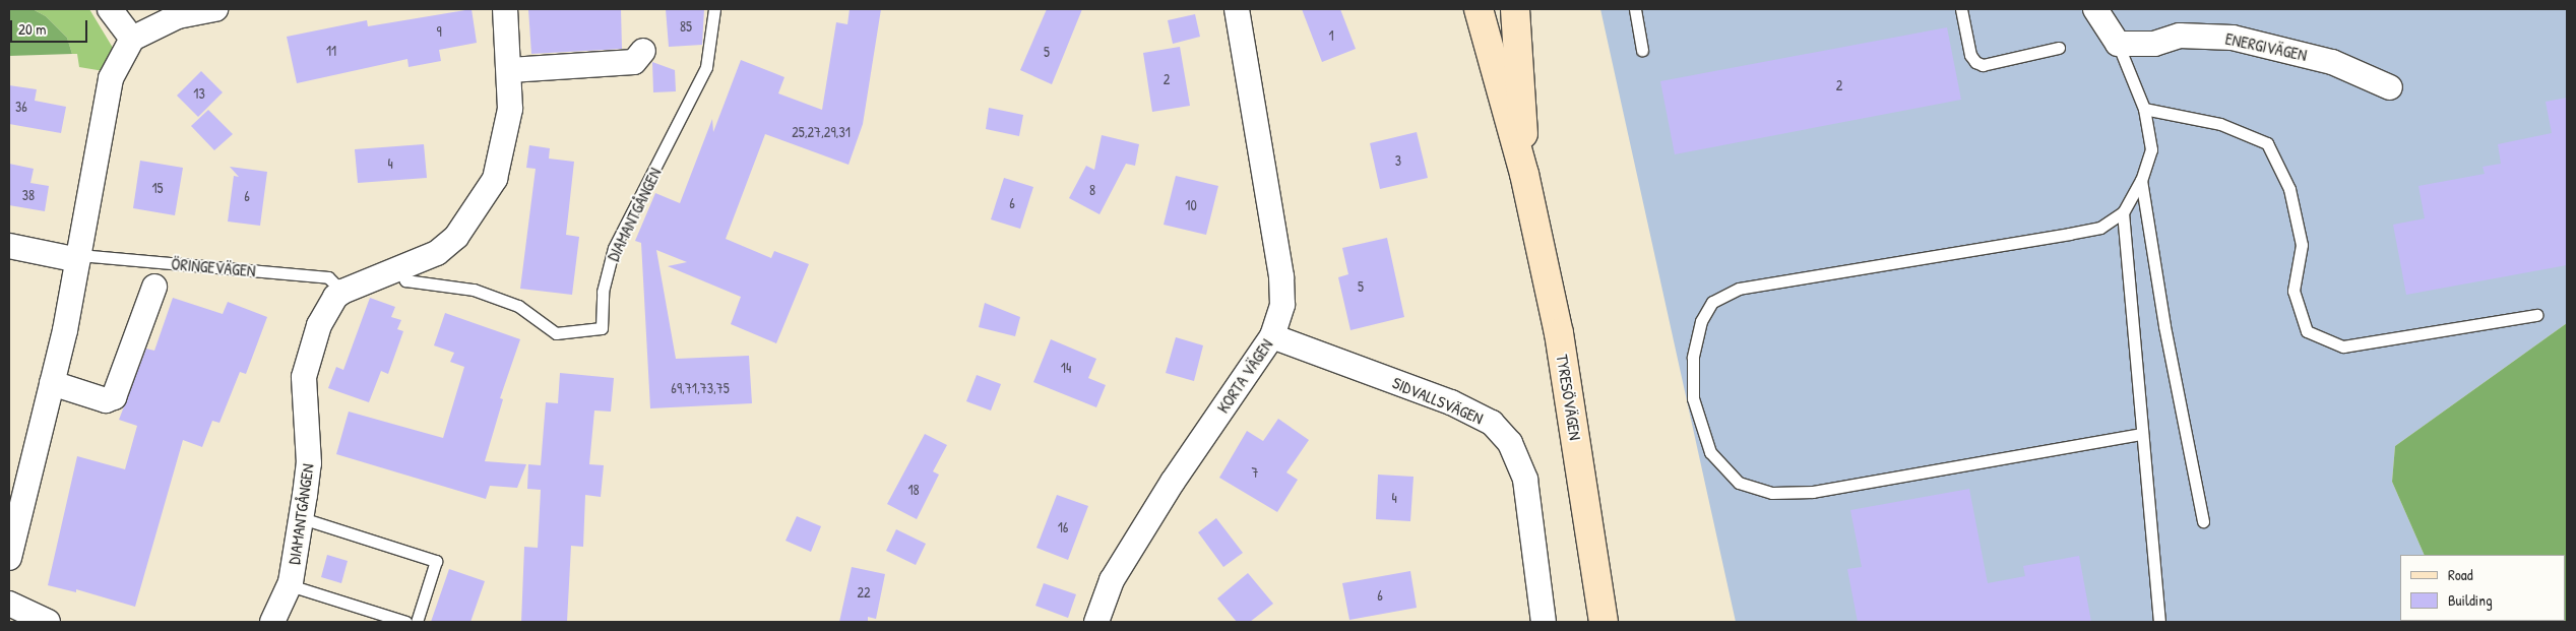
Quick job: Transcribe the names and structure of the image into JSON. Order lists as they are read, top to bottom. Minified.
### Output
{"streets":{"main road":["TYRESÖVÄGEN"],"street":["ENERGIVÄGEN","DIAMANTGÅNGEN","ÖRINGEVÄGEN","KORTA VÄGEN","SIDVALLSVÄGEN"]},"crossings":[["DIAMANTGÅNGEN","ÖRINGEVÄGEN"],["KORTA VÄGEN","SIDVALLSVÄGEN"]],"house_numbers":["85","9","1","11","5","2","2","13","36","25,27,29,31","3","4","15","8","38","6","6","10","5","14","69,71,73,75","7","18","4","16","22","6"],"legend":["Road","Building"],"scale_bar":"20 m"}
